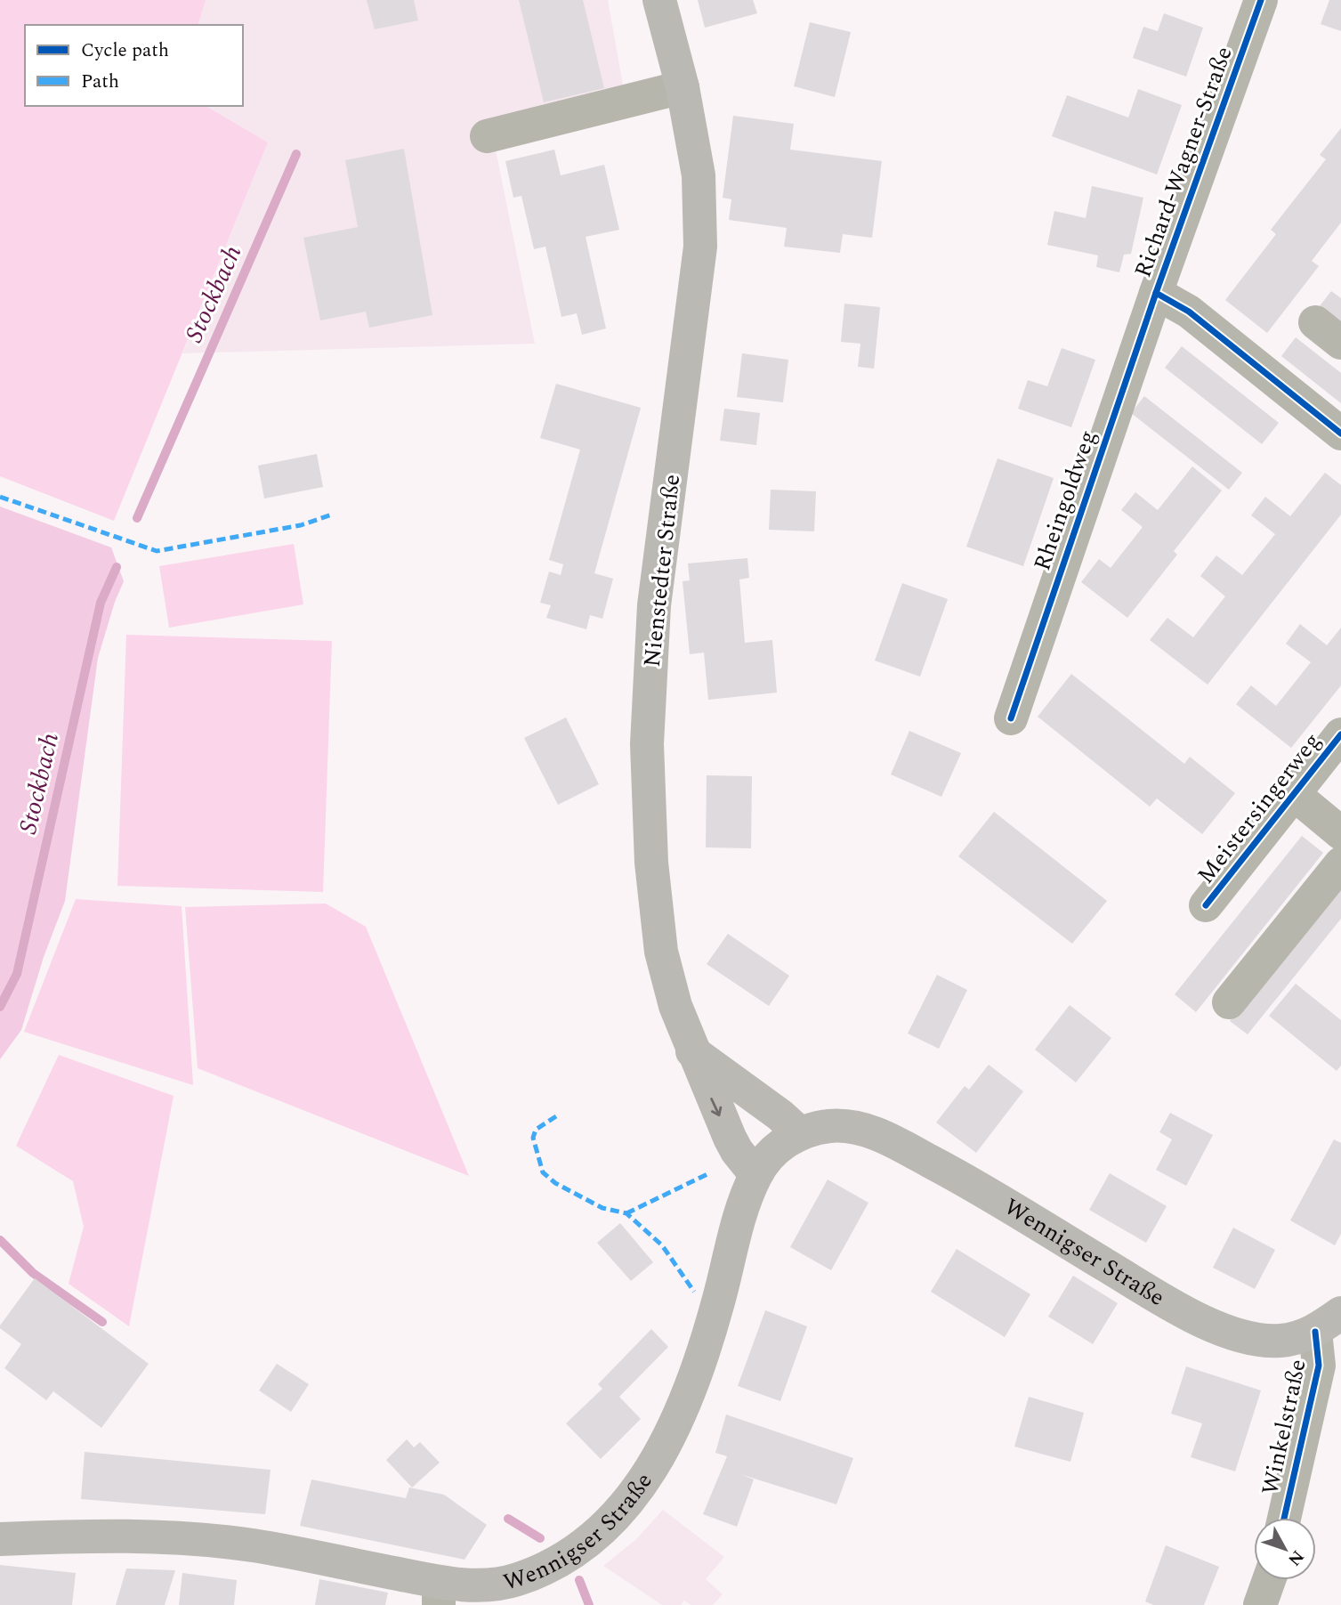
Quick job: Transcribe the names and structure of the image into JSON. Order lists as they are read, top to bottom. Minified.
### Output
{"streets":{"main road":["Nienstedter Straße","Wennigser Straße"],"street":["Richard-Wagner-Straße","Rheingoldweg","Meistersingerweg","Winkelstraße"]},"crossings":[["Richard-Wagner-Straße","Rheingoldweg"],["Nienstedter Straße","Wennigser Straße"],["Wennigser Straße","Winkelstraße"]],"water":["Stockbach"],"legend":["Cycle path","Path"],"north":"bottom right"}
